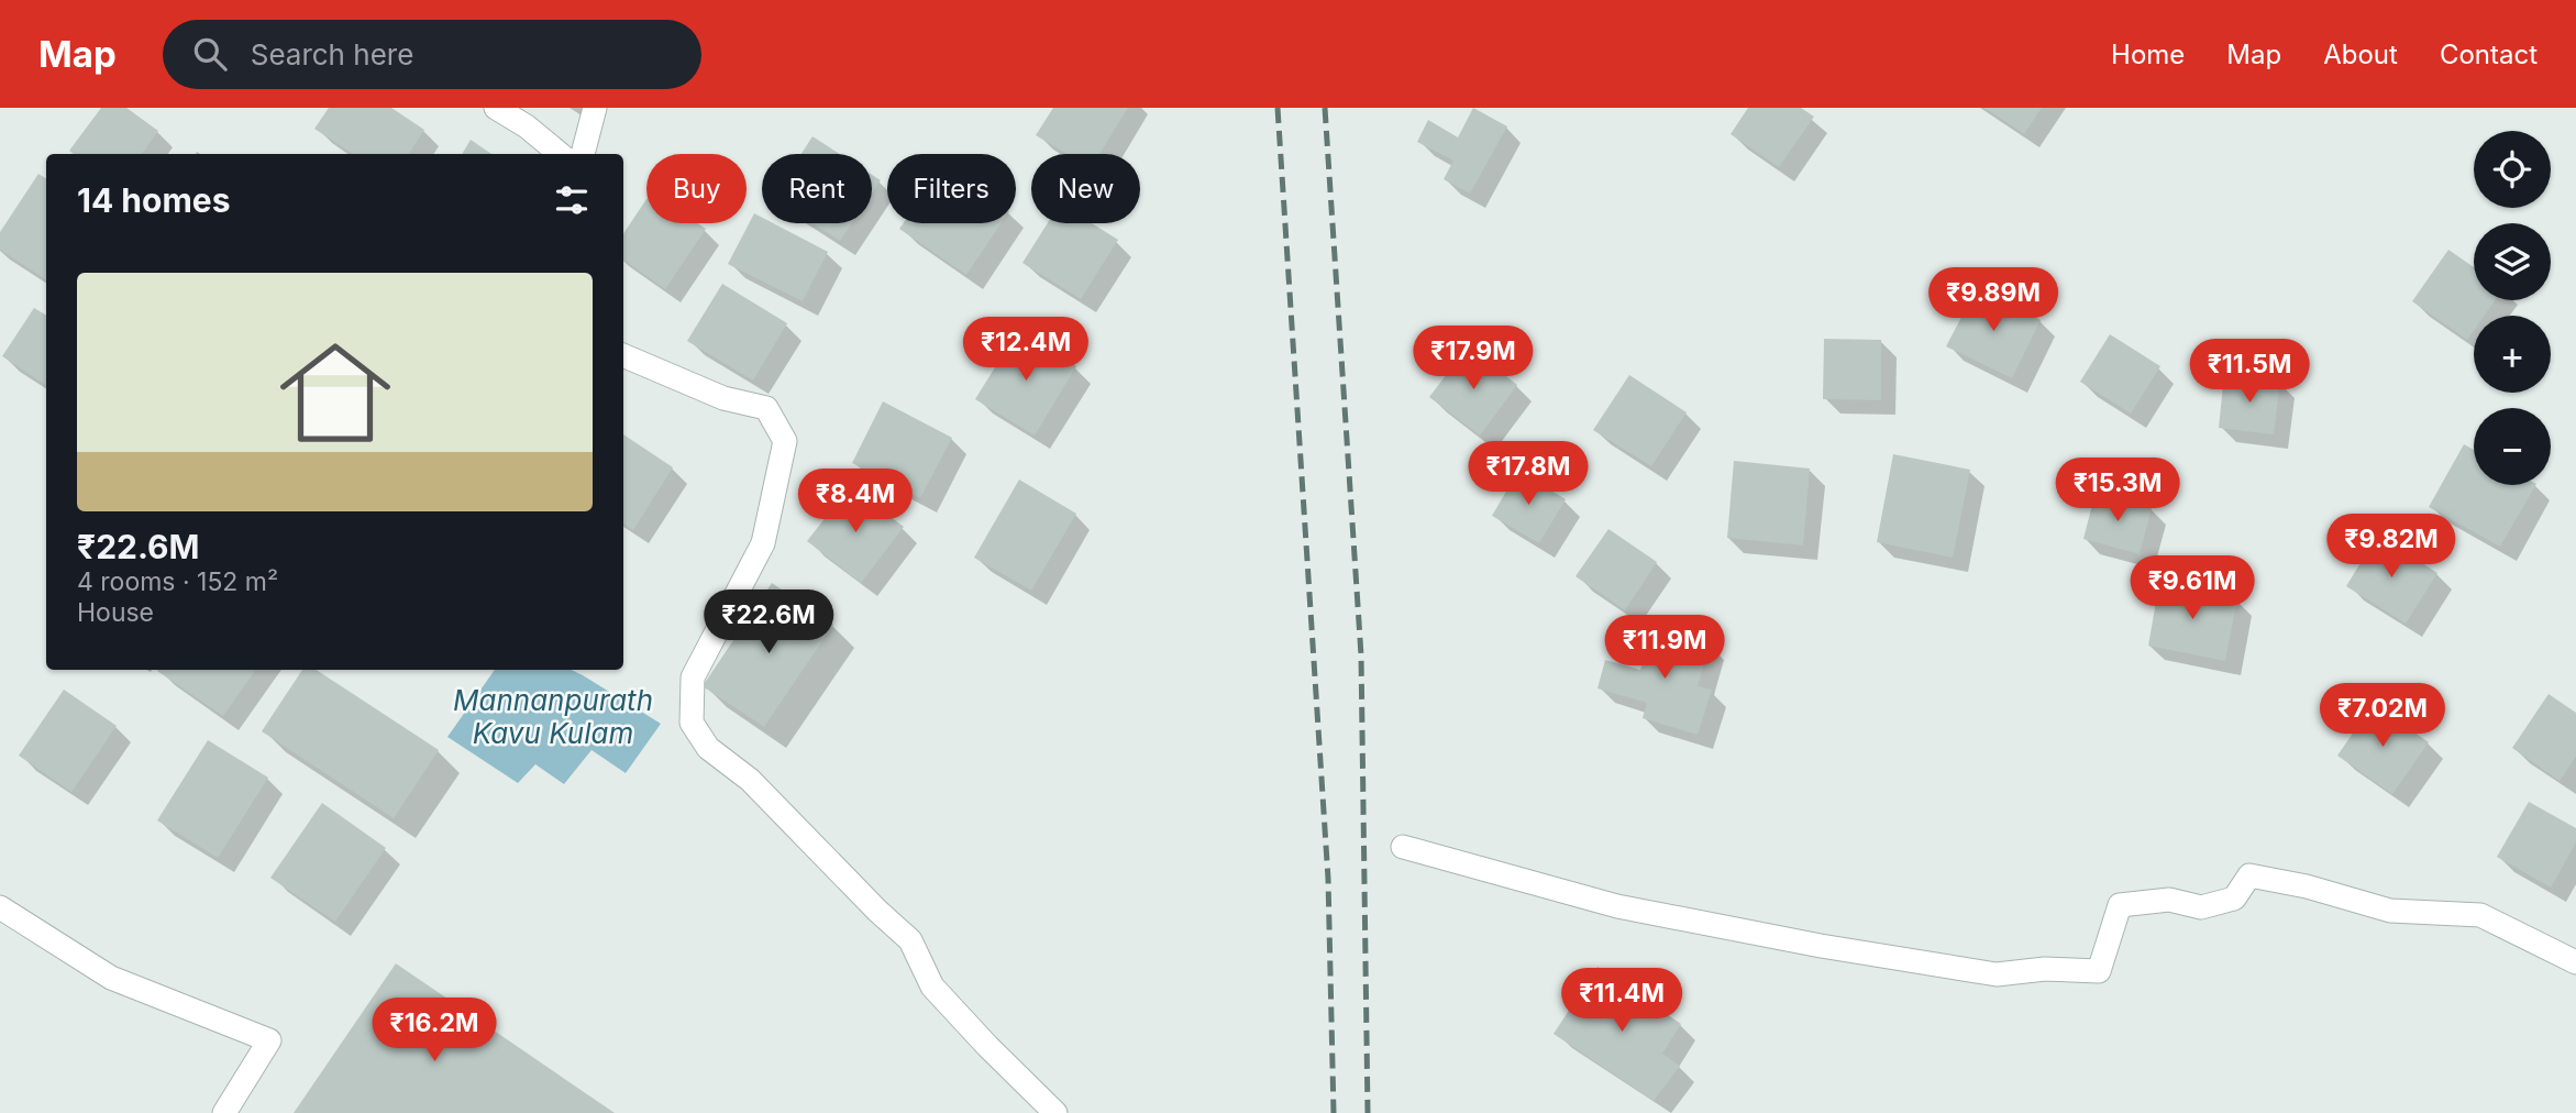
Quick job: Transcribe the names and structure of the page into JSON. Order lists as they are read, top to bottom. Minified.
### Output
{"water":["Mannanpurath Kavu Kulam"],"page":{"header":"Map","search":"Search here","nav":["Home","Map","About","Contact"],"map_buttons":["+","−"],"chip":["Buy","Rent","Filters","New"],"heading":"14 homes","list":[{"name":"₹22.6M","note":"4 rooms · 152 m² · House"}],"price":["₹9.89M","₹12.4M","₹17.9M","₹11.5M","₹17.8M","₹15.3M","₹8.4M","₹9.82M","₹9.61M","₹22.6M","₹11.9M","₹7.02M","₹11.4M","₹16.2M"]}}
